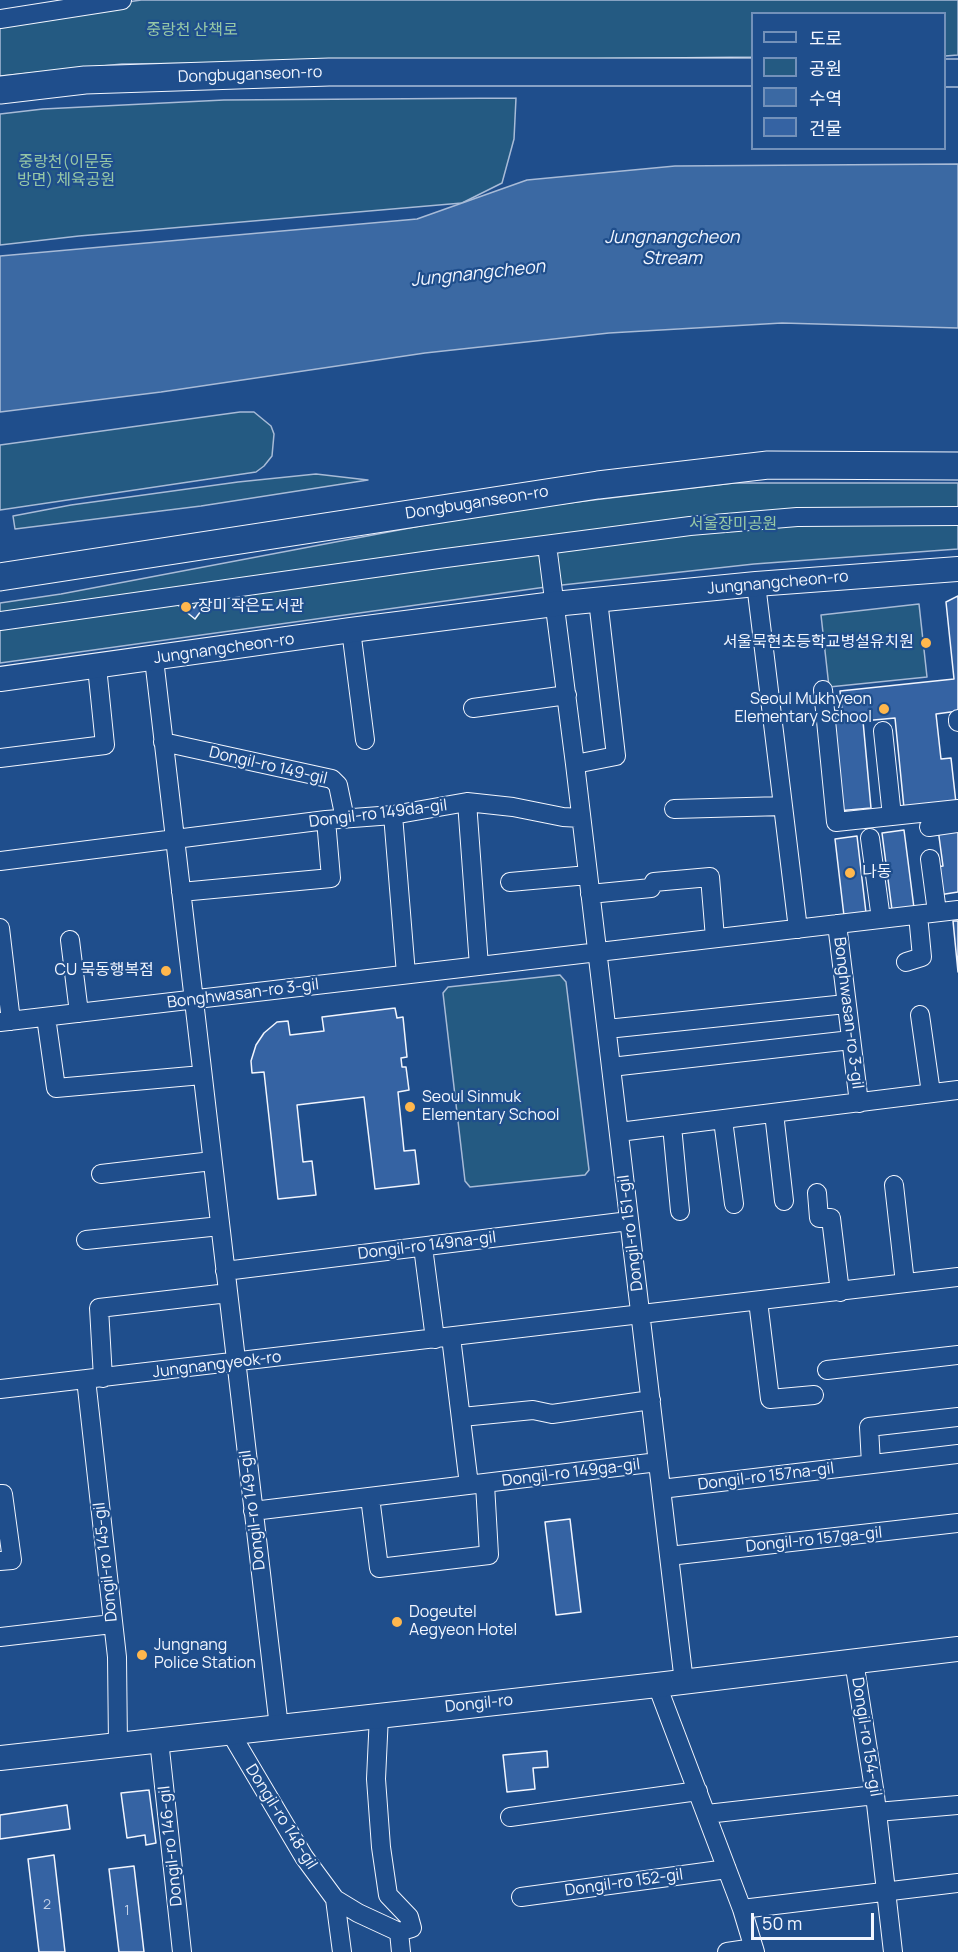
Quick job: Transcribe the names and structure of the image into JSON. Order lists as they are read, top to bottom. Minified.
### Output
{"streets":{"highway":["Dongbuganseon-ro"],"main road":["Jungnangcheon-ro","Dongil-ro"],"street":["Dongil-ro 149-gil","Dongil-ro 149da-gil","Bonghwasan-ro 3-gil","Dongil-ro 151-gil","Dongil-ro 149na-gil","Jungnangyeok-ro","Dongil-ro 149ga-gil","Dongil-ro 157na-gil","Dongil-ro 157ga-gil","Dongil-ro 145-gil","Dongil-ro 154-gil","Dongil-ro 148-gil","Dongil-ro 146-gil","Dongil-ro 152-gil"]},"crossings":[["Jungnangcheon-ro","Dongil-ro 149-gil"],["Jungnangcheon-ro","Dongil-ro 151-gil"],["Dongil-ro 149-gil","Dongil-ro 149da-gil"],["Dongil-ro 149-gil","Bonghwasan-ro 3-gil"],["Dongil-ro 149-gil","Dongil-ro 149na-gil"],["Dongil-ro 149-gil","Jungnangyeok-ro"],["Dongil-ro 149-gil","Dongil-ro 149ga-gil"],["Dongil-ro 149-gil","Dongil-ro"],["Dongil-ro 149da-gil","Dongil-ro 151-gil"],["Bonghwasan-ro 3-gil","Dongil-ro 151-gil"],["Dongil-ro 151-gil","Dongil-ro 149na-gil"],["Dongil-ro 151-gil","Jungnangyeok-ro"],["Dongil-ro 151-gil","Dongil-ro 149ga-gil"],["Dongil-ro 151-gil","Dongil-ro 157na-gil"],["Dongil-ro 151-gil","Dongil-ro 157ga-gil"],["Dongil-ro 151-gil","Dongil-ro"],["Jungnangyeok-ro","Dongil-ro 145-gil"],["Dongil-ro 145-gil","Dongil-ro"],["Dongil-ro","Dongil-ro 154-gil"],["Dongil-ro","Dongil-ro 148-gil"],["Dongil-ro","Dongil-ro 146-gil"]],"water":["Jungnangcheon Stream","Jungnangcheon"],"parks":["중랑천 산책로","중랑천(이문동 방면) 체육공원","서울장미공원"],"places":["장미 작은도서관","서울묵현초등학교병설유치원","Seoul Mukhyeon Elementary School","나동","CU 묵동행복점","Seoul Sinmuk Elementary School","Dogeutel Aegyeon Hotel","Jungnang Police Station"],"house_numbers":["2","1"],"legend":["도로","공원","수역","건물"],"scale_bar":"50 m"}
